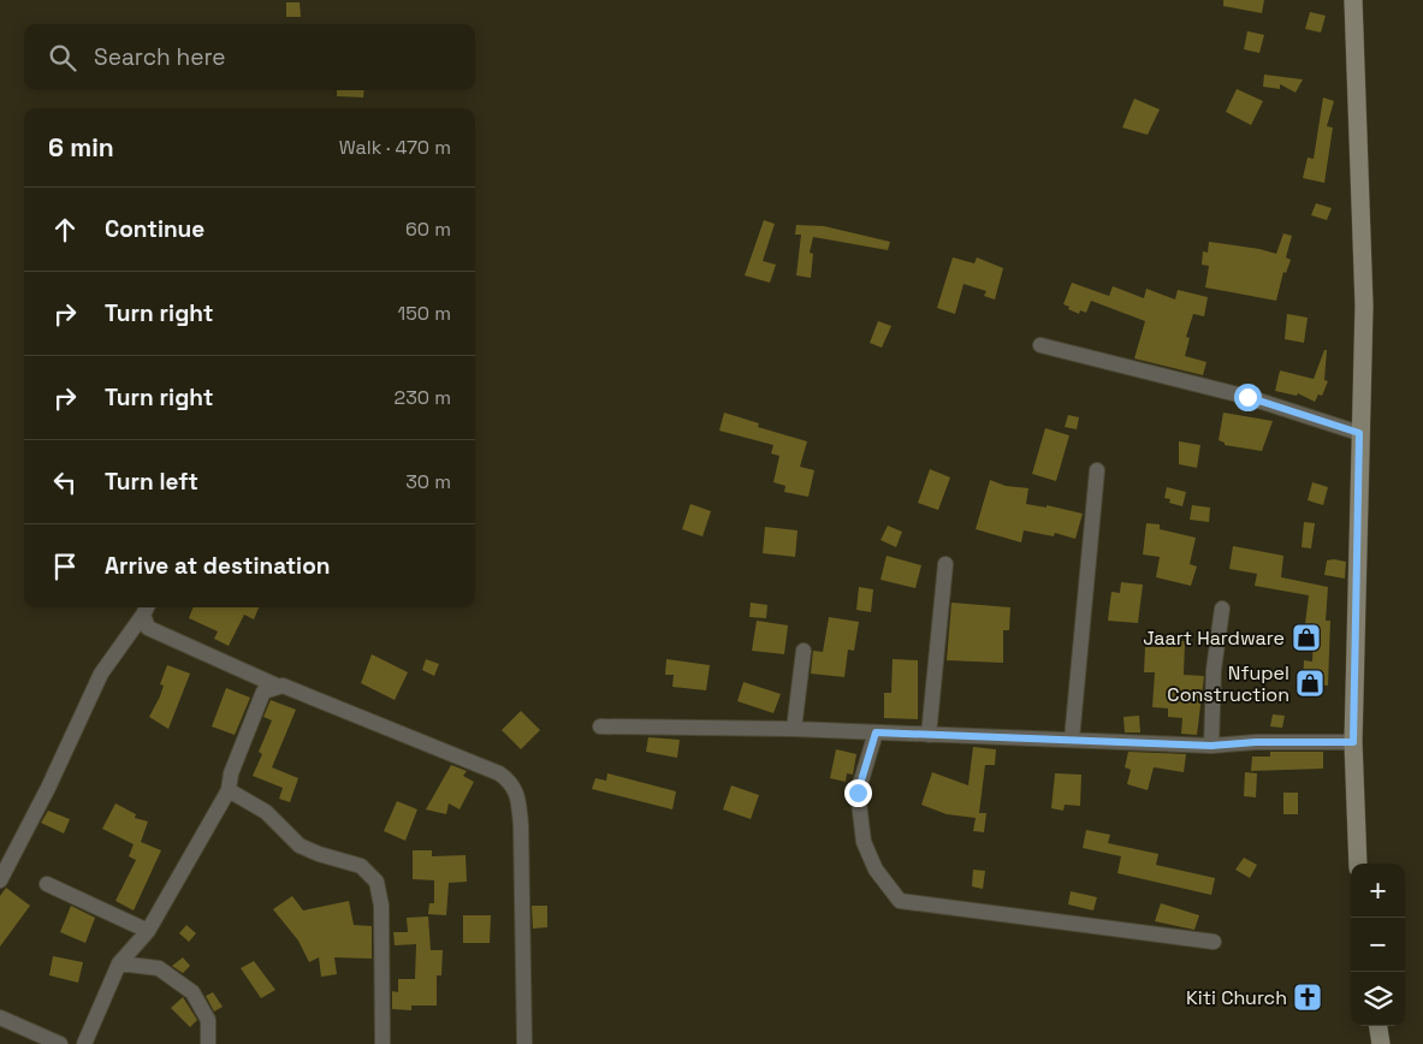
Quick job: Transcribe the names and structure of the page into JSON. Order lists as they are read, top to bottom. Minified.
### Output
{"places":{"shop":["Jaart Hardware","Nfupel Construction"],"church":["Kiti Church"]},"page":{"search":"Search here","heading":["6 min","Walk · 470 m"],"list":[["Continue","60 m"],["Turn right","150 m"],["Turn right","230 m"],["Turn left","30 m"],"Arrive at destination"],"map_buttons":["+","−"]}}
